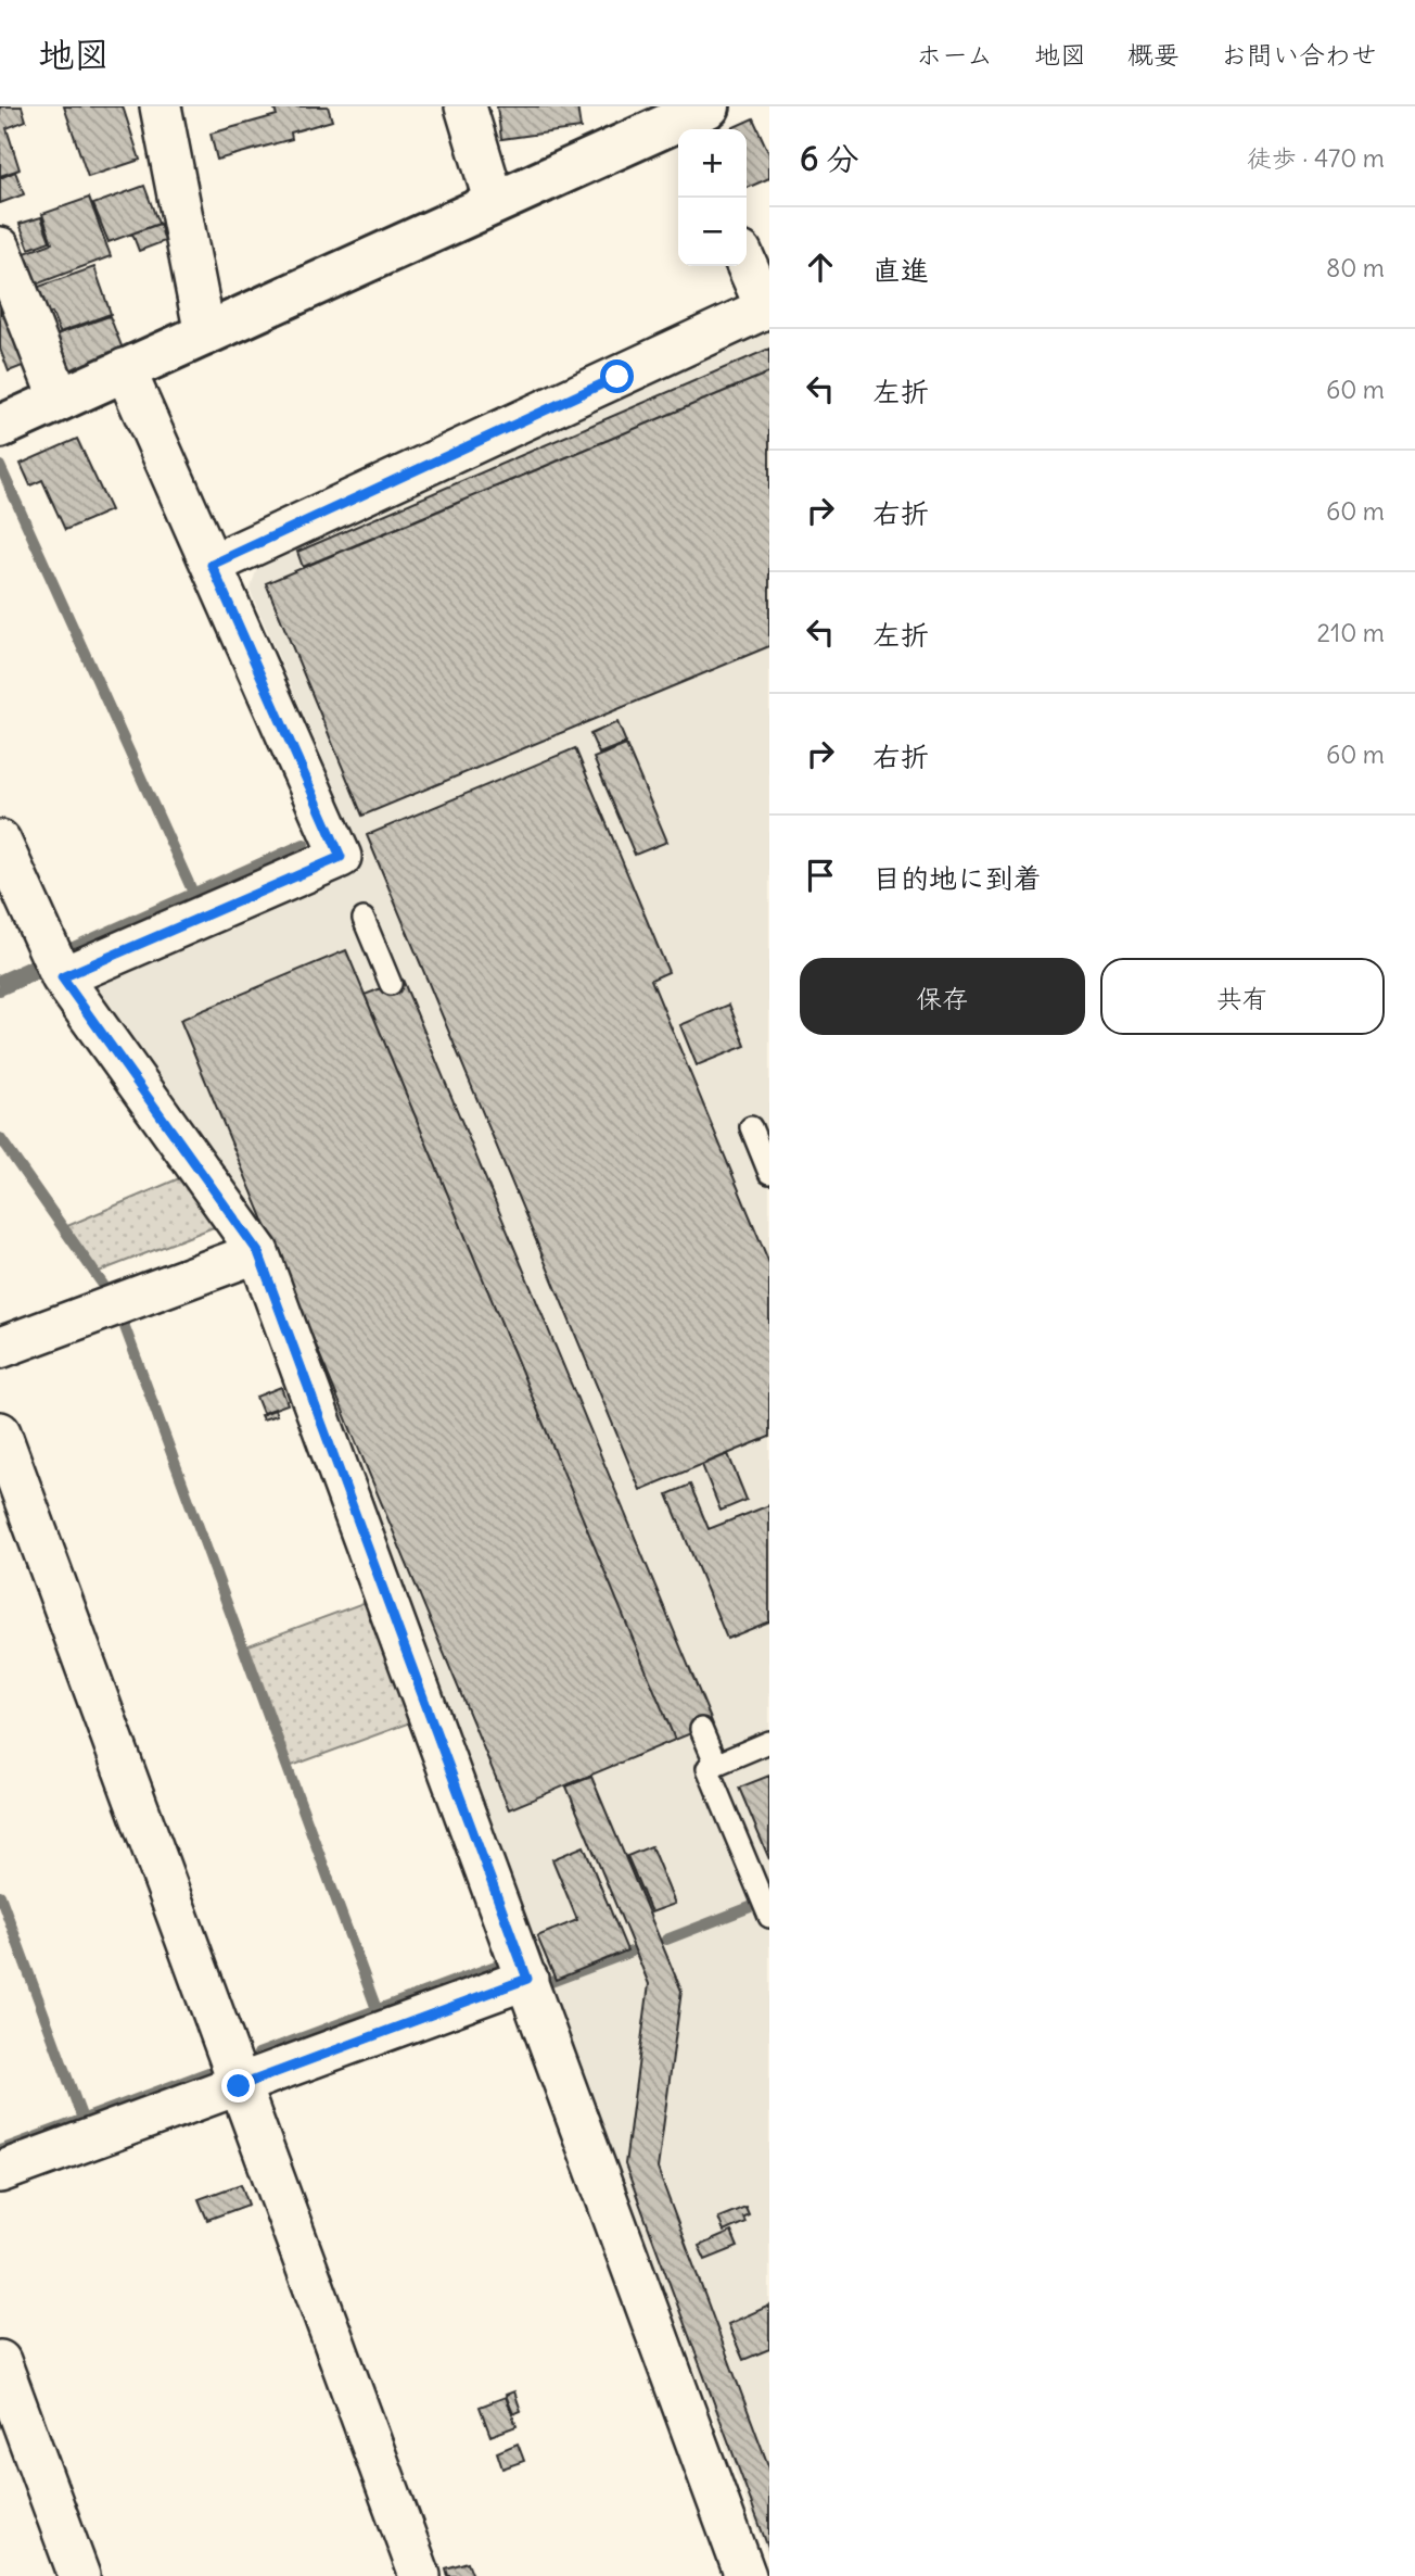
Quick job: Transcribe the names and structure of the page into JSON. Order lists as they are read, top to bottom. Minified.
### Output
{"page":{"header":"地図","nav":["ホーム","地図","概要","お問い合わせ"],"heading":["6 分","徒歩 · 470 m"],"map_buttons":["+","−"],"list":[["直進","80 m"],["左折","60 m"],["右折","60 m"],["左折","210 m"],["右折","60 m"],"目的地に到着"],"buttons":["保存","共有"]}}
